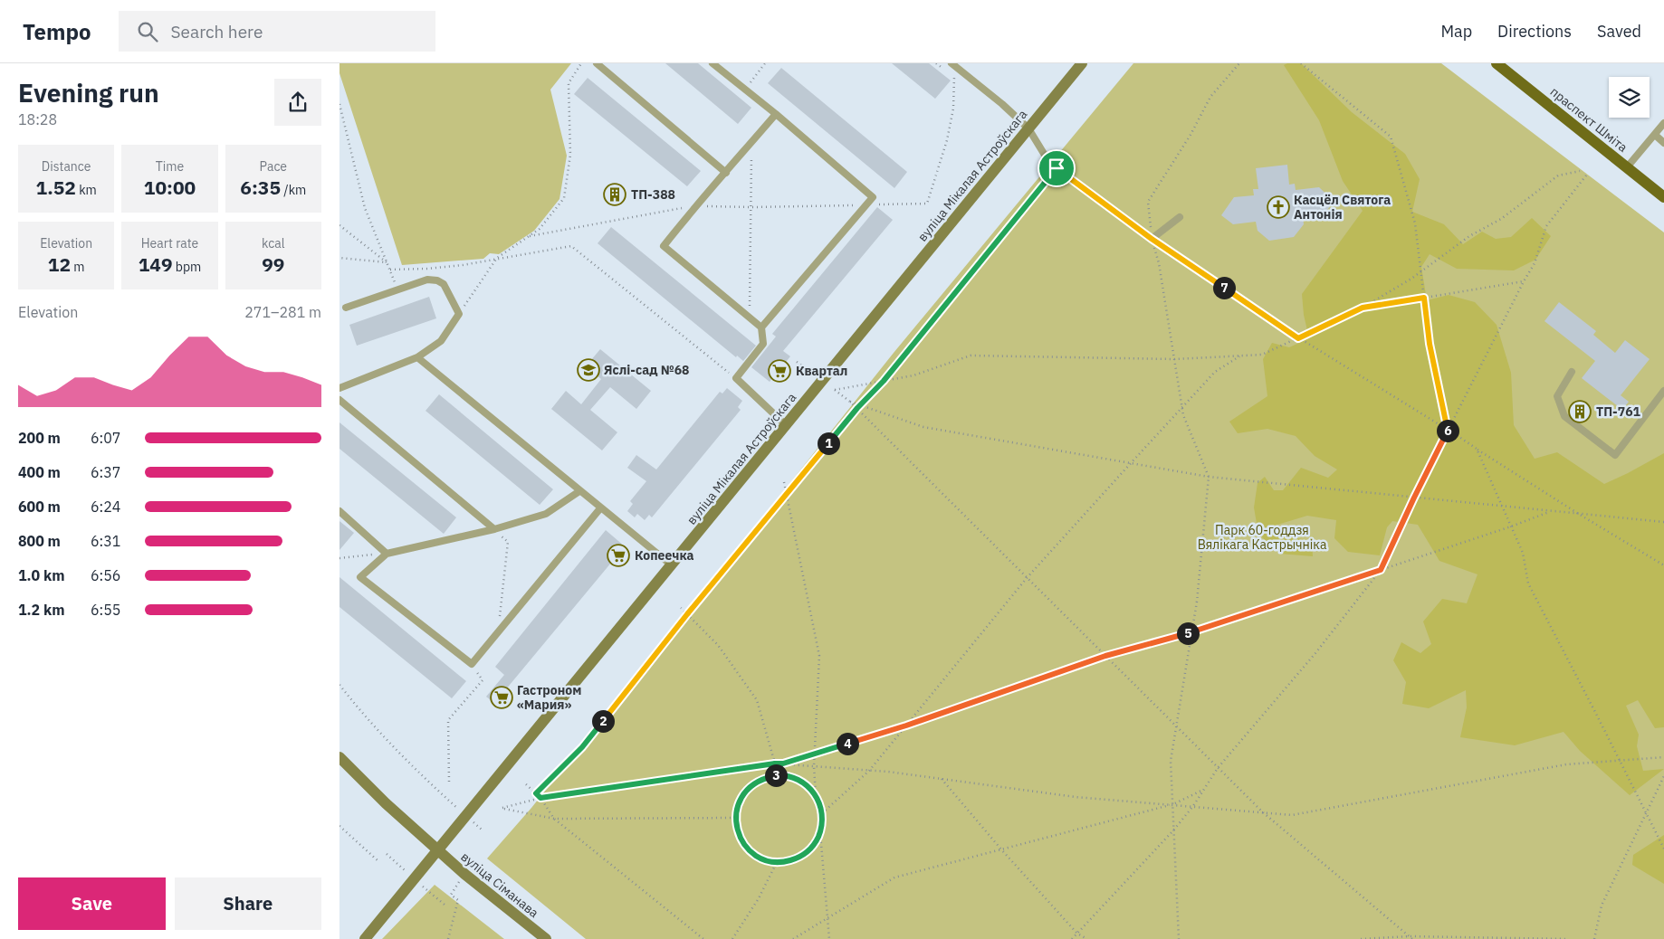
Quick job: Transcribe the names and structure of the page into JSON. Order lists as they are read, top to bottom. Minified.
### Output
{"streets":{"main road":["праспект Шміта","вуліца Мікалая Астроўскага","вуліца Сіманава"]},"crossings":[["вуліца Мікалая Астроўскага","вуліца Сіманава"]],"parks":["Парк 60-годдзя Вялікага Кастрычніка"],"places":{"building":["ТП-388","ТП-761"],"church":["Касцёл Святога Антонія"],"school or university":["Яслі-сад №68"],"supermarket":["Квартал","Копеечка","Гастроном «Мария»"]},"page":{"header":"Tempo","search":"Search here","nav":["Map","Directions","Saved"],"heading":["Evening run","18:28"],"stats":[["Distance","1.52 km"],["Time","10:00"],["Pace","6:35 /km"],["Elevation","12 m"],["Heart rate","149 bpm"],["kcal","99"]],"pins":["7","6","1","5","2","4","3"],"chart":["Elevation","271–281 m"],"list":[{"name":"200 m","note":"6:07"},{"name":"400 m","note":"6:37"},{"name":"600 m","note":"6:24"},{"name":"800 m","note":"6:31"},{"name":"1.0 km","note":"6:56"},{"name":"1.2 km","note":"6:55"}],"buttons":["Save","Share"]}}
